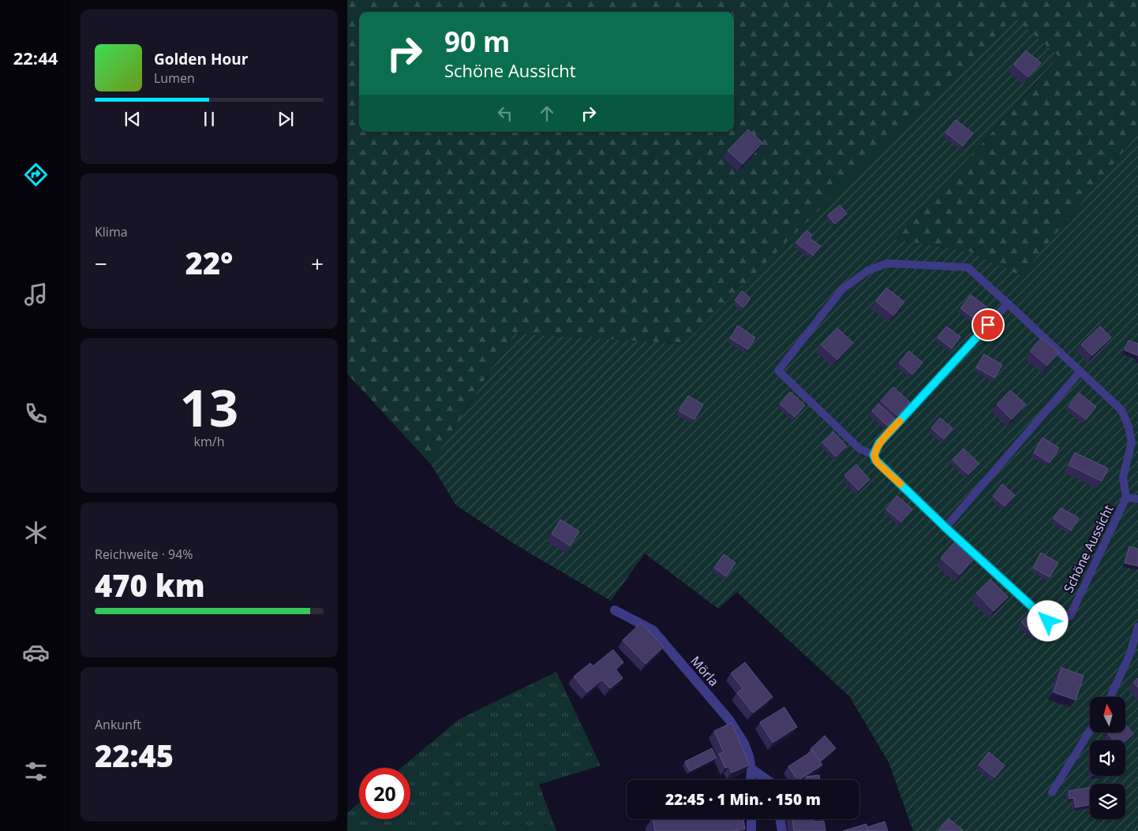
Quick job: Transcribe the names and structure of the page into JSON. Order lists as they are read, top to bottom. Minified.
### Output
{"streets":{"street":["Mörla"],"lane":["Schöne Aussicht"]},"north":"top","page":{"tabs":"22:44","turn":["90 m","Schöne Aussicht"],"song":["Golden Hour","Lumen"],"tile":["Klima",["13","km/h"],["Reichweite · 94%","470 km"],["Ankunft","22:45"]],"heat":["−","22°","+"],"limit":"20","trip":"22:45 · 1 Min. · 150 m"}}
